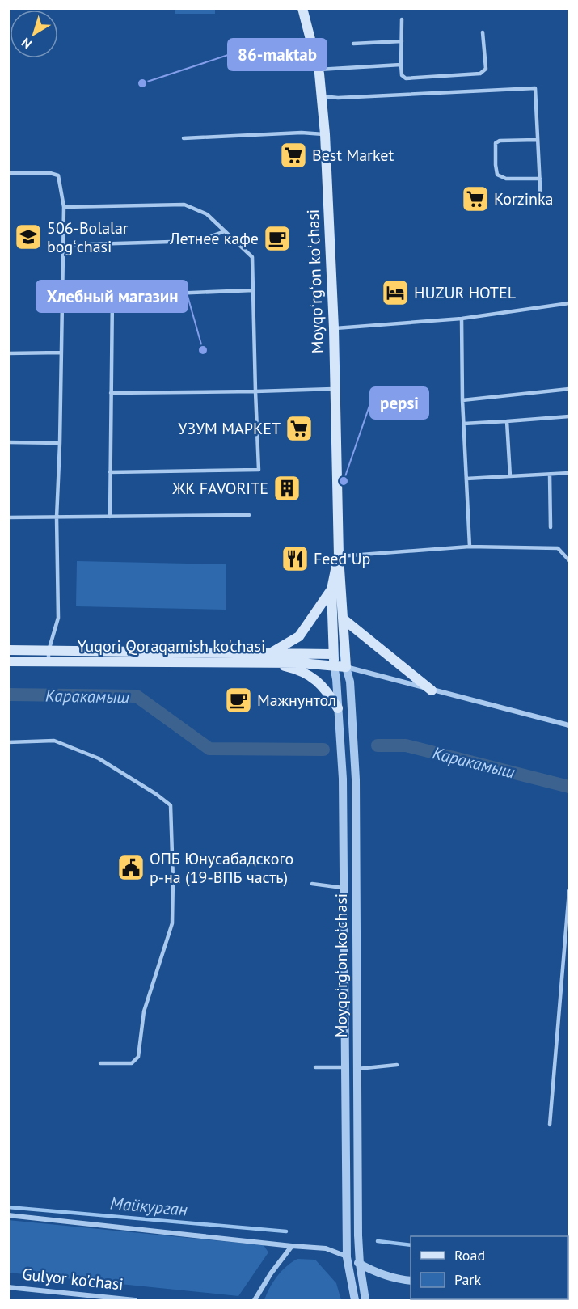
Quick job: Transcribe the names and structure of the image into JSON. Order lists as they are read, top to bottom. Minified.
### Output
{"streets":{"main road":["Moyqoʻrgʻon koʻchasi","Yuqori Qoraqamish ko'chasi"],"street":["Gulyor ko'chasi"]},"crossings":[["Moyqoʻrgʻon koʻchasi","Yuqori Qoraqamish ko'chasi"]],"water":["Каракамыш","Майкурган"],"places":{"other":["86-maktab","Хлебный магазин","pepsi"],"supermarket":["Best Market","Korzinka","УЗУМ МАРКЕТ"],"school or university":["506-Bolalar bogʻchasi"],"cafe":["Летнее кафе","Мажнунтол"],"hotel":["HUZUR HOTEL"],"building":["ЖК FAVORITE"],"restaurant":["Feed Up"],"public building":["ОПБ Юнусабадского р-на (19-ВПБ часть)"]},"legend":["Road","Park"],"north":"bottom left"}
